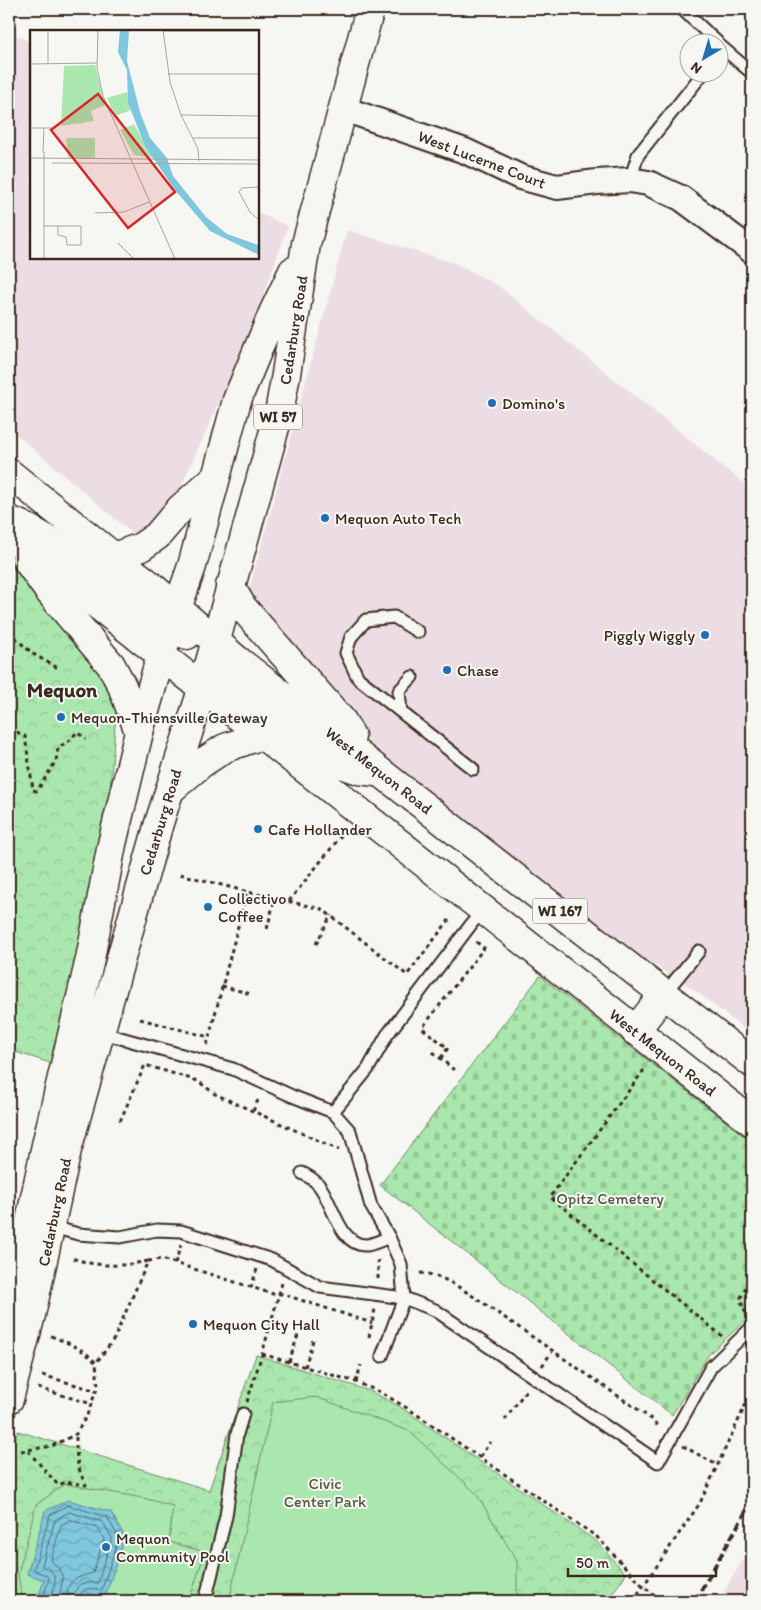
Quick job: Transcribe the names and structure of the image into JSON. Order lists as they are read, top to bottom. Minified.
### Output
{"streets":{"main road":["Cedarburg Road","WI 57","West Mequon Road","WI 167"],"street":["West Lucerne Court"]},"crossings":[["West Lucerne Court","Cedarburg Road"],["Cedarburg Road","West Mequon Road"]],"districts":["Mequon"],"parks":["Opitz Cemetery","Civic Center Park"],"places":["Domino's","Mequon Auto Tech","Piggly Wiggly","Chase","Mequon-Thiensville Gateway","Cafe Hollander","Collectivo Coffee","Mequon City Hall","Mequon Community Pool"],"scale_bar":"50 m","north":"bottom left"}
